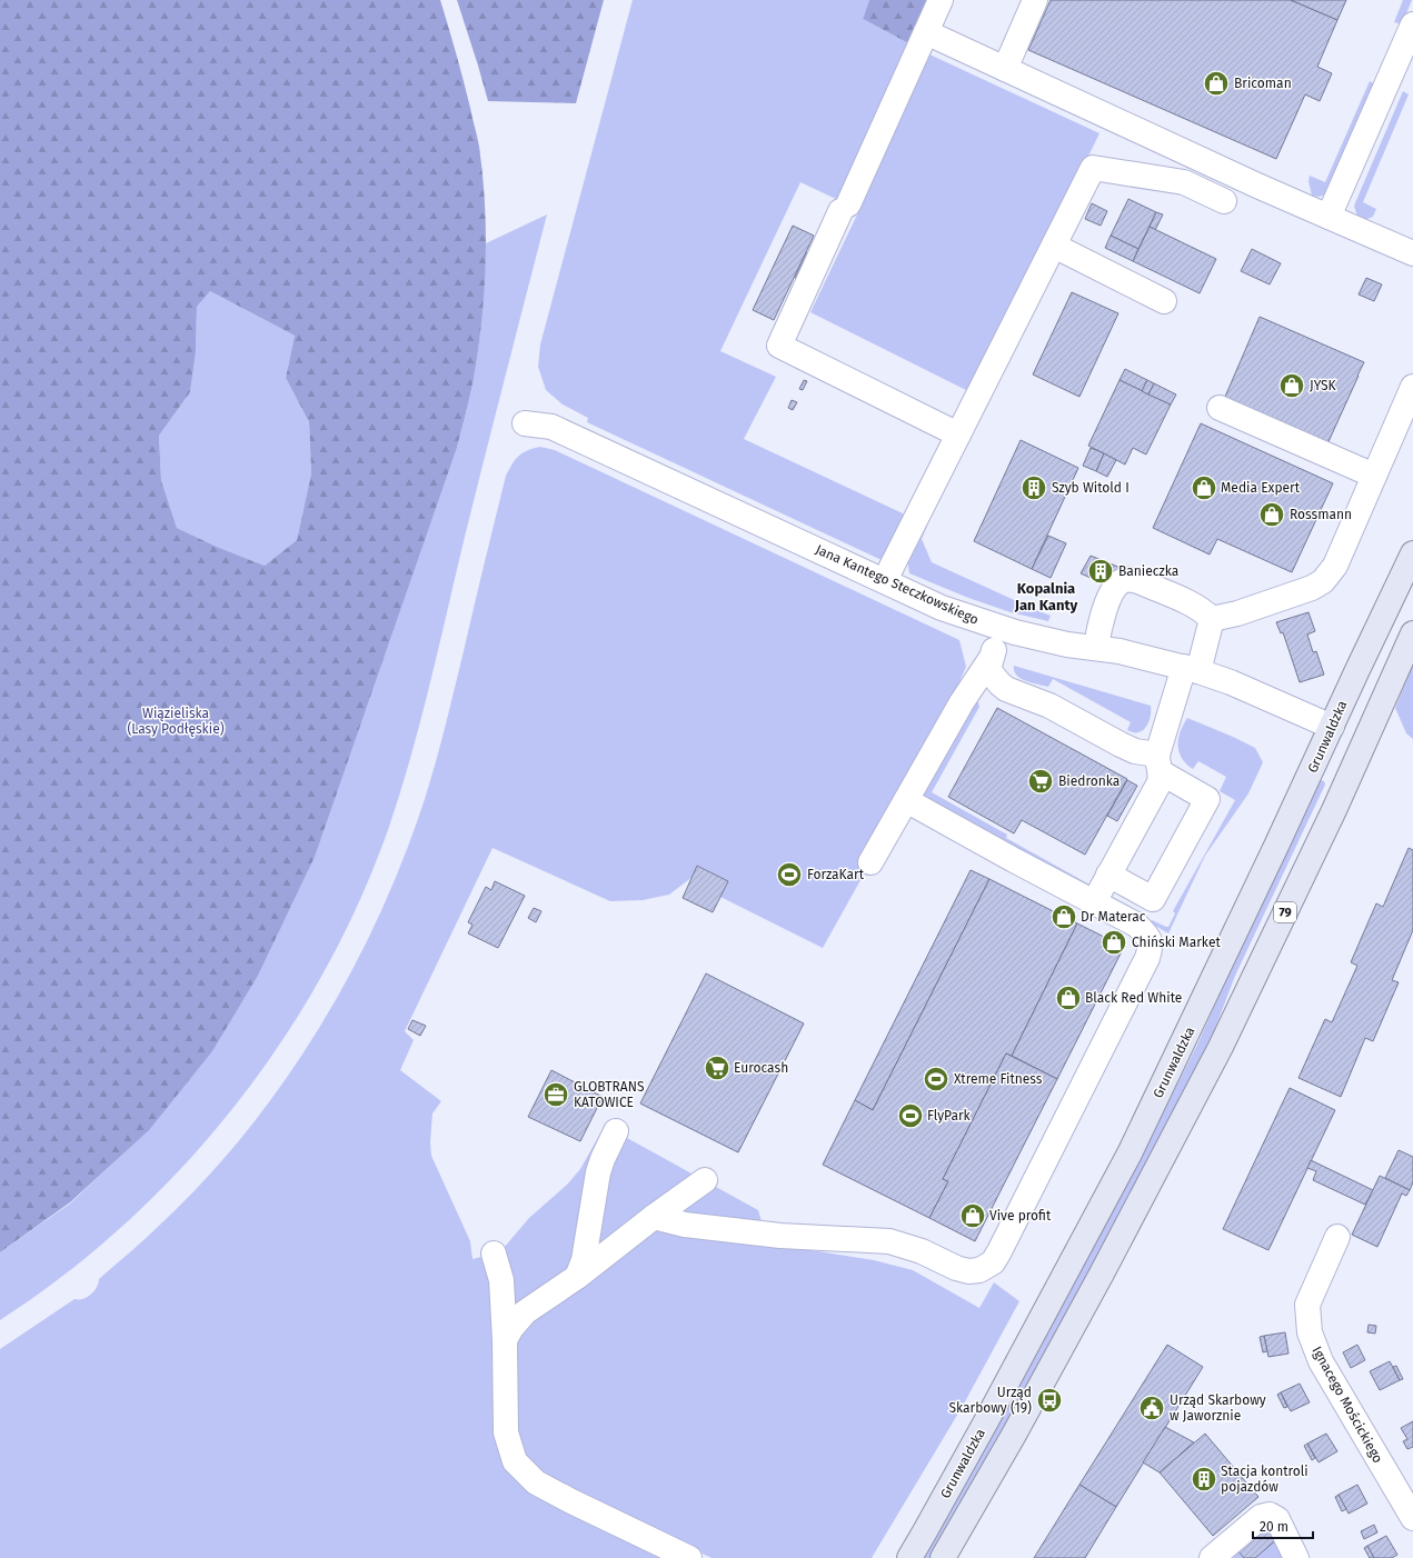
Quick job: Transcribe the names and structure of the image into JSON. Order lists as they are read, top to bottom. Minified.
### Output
{"streets":{"main road":["Grunwaldzka","79"],"street":["Jana Kantego Steczkowskiego","Ignacego Mościckiego"]},"crossings":[["Jana Kantego Steczkowskiego","Grunwaldzka"]],"districts":["Kopalnia Jan Kanty"],"parks":["Wiązieliska (Lasy Podłęskie)"],"places":{"shop":["Bricoman","JYSK","Media Expert","Rossmann","Dr Materac","Chiński Market","Black Red White","Vive profit"],"building":["Szyb Witold I","Banieczka","Stacja kontroli pojazdów"],"supermarket":["Biedronka","Eurocash"],"sports":["ForzaKart","Xtreme Fitness","FlyPark"],"office":["GLOBTRANS KATOWICE"],"bus stop":["Urząd Skarbowy (19)"],"public building":["Urząd Skarbowy w Jaworznie"]},"scale_bar":"20 m"}
